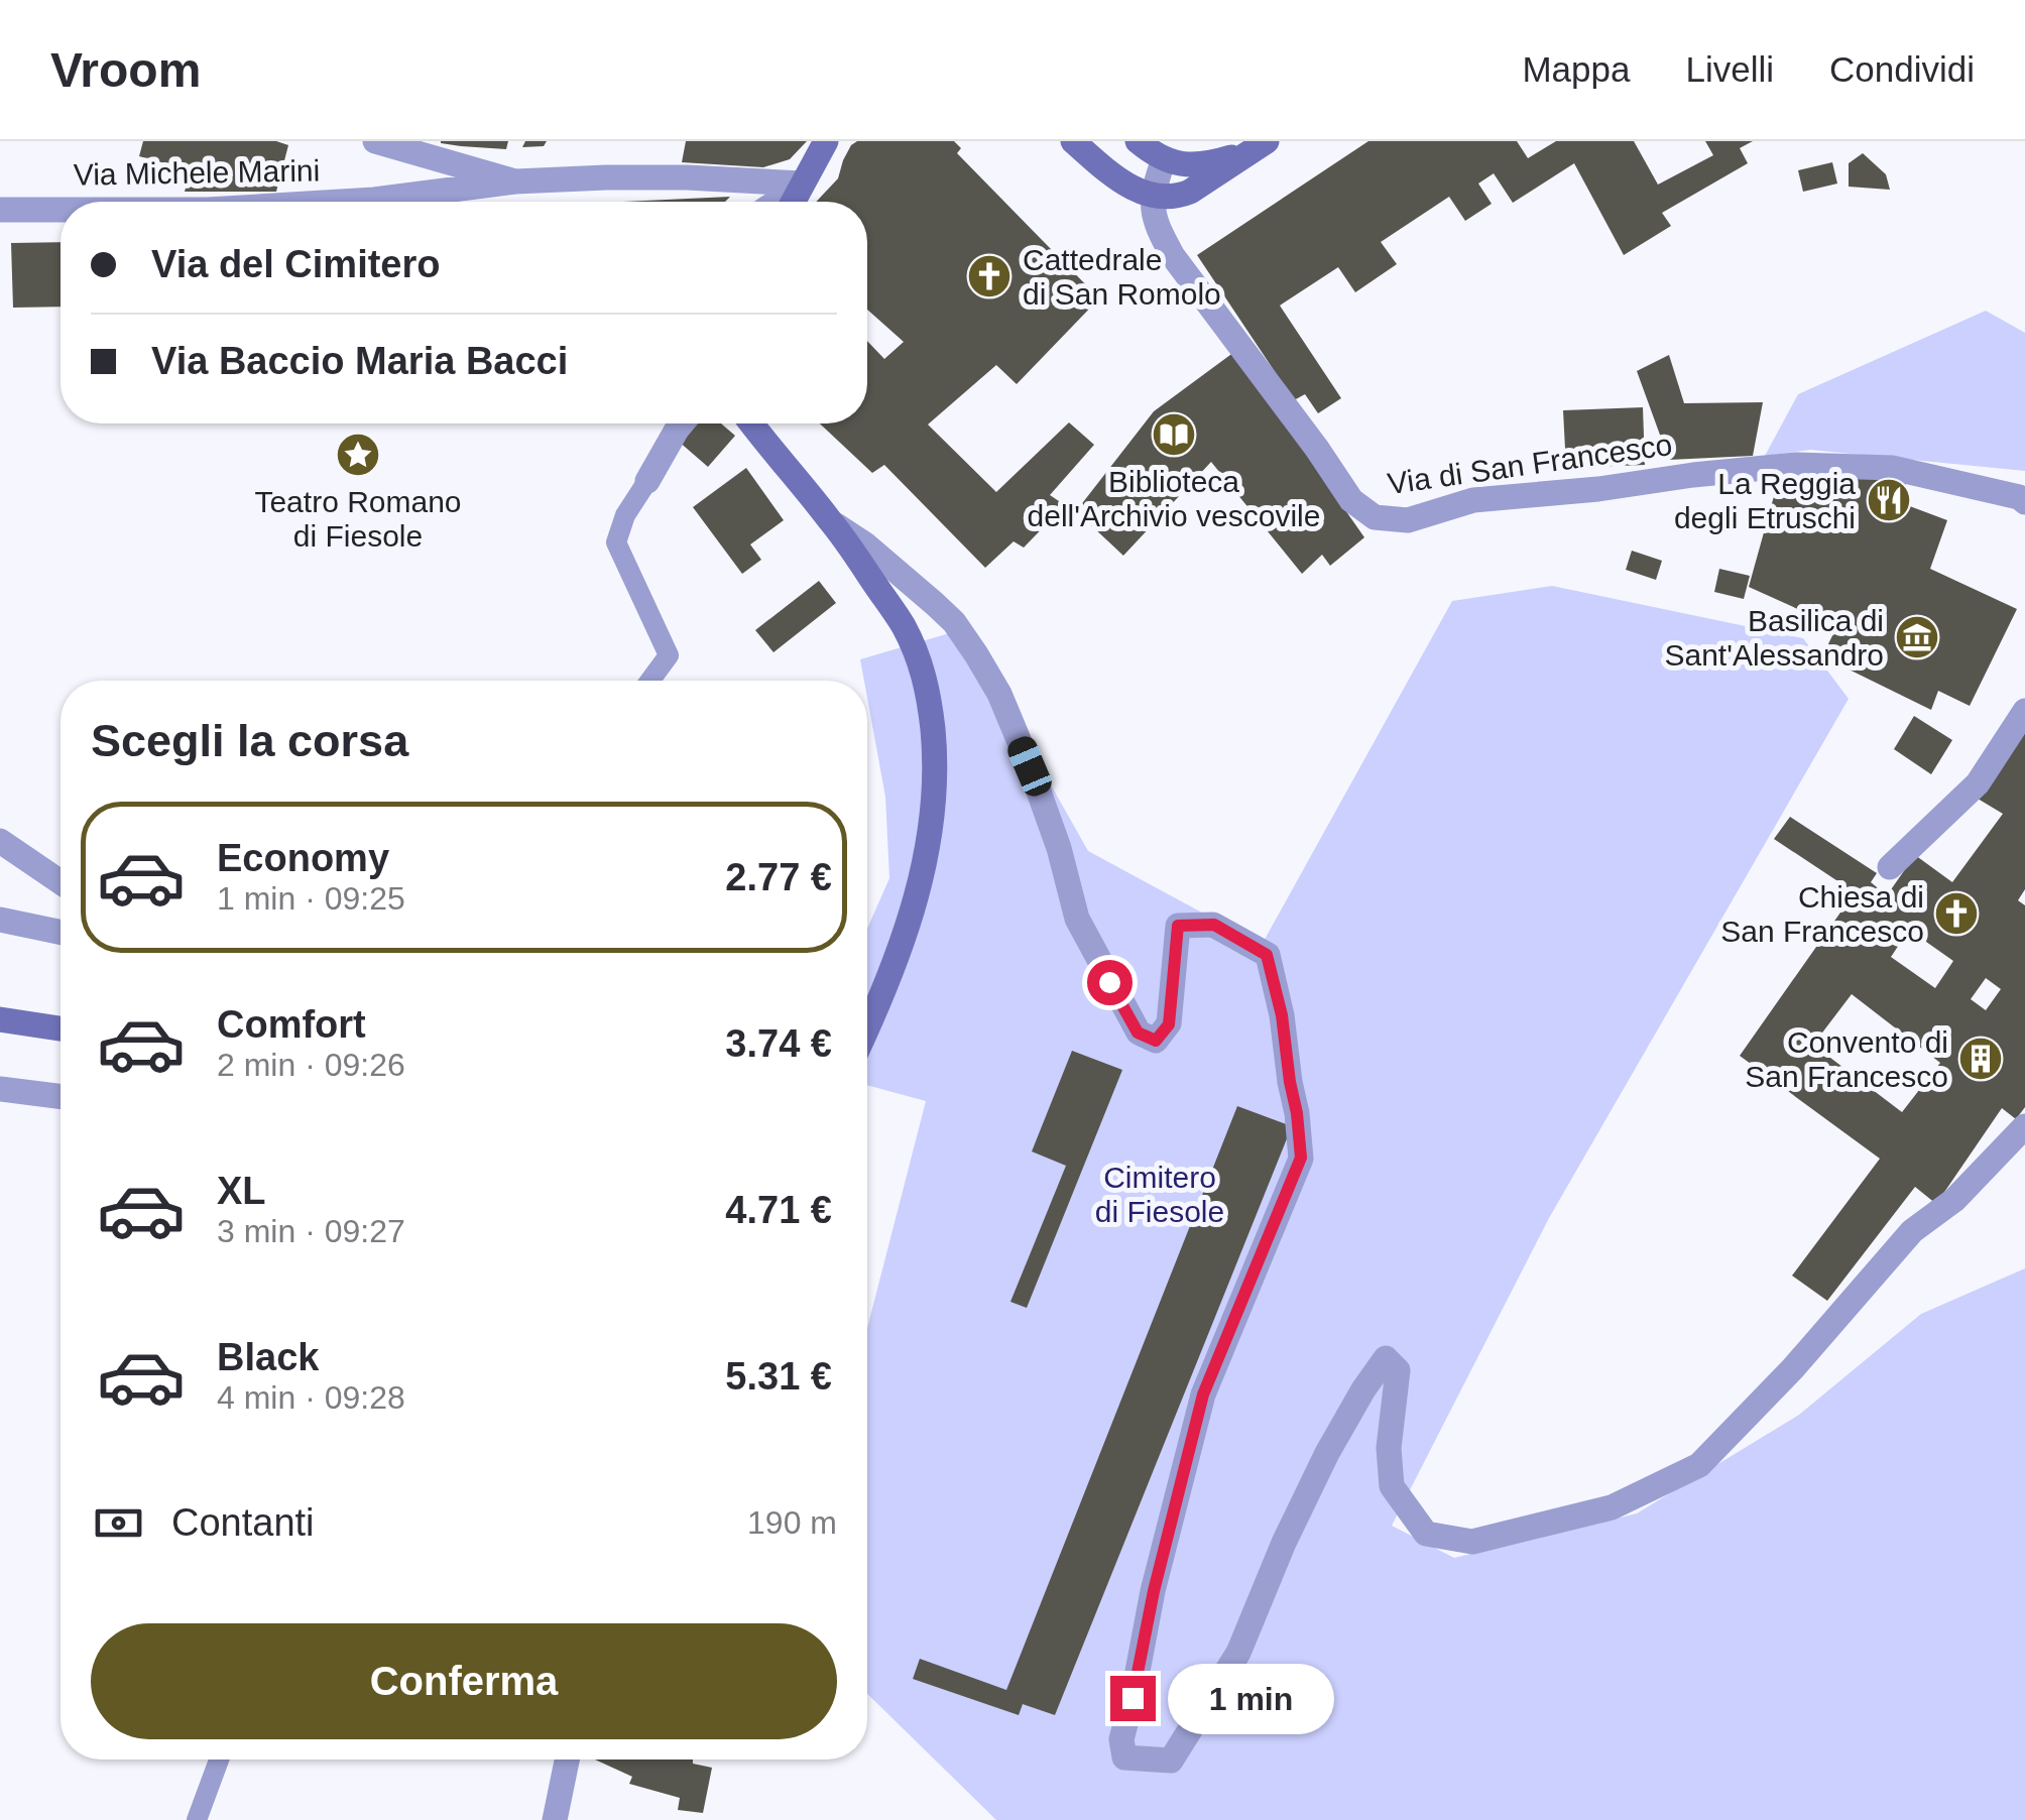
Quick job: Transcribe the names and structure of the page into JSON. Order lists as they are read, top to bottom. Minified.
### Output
{"streets":{"street":["Via Michele Marini","Via di San Francesco"]},"parks":["Cimitero di Fiesole"],"places":{"church":["Cattedrale di San Romolo","Chiesa di San Francesco"],"library":["Biblioteca dell'Archivio vescovile"],"place":["Teatro Romano di Fiesole"],"restaurant":["La Reggia degli Etruschi"],"museum":["Basilica di Sant'Alessandro"],"building":["Convento di San Francesco"]},"page":{"header":"Vroom","nav":["Mappa","Livelli","Condividi"],"banner":["Via del Cimitero","Via Baccio Maria Bacci"],"heading":"Scegli la corsa","list":[{"name":"Economy","note":"1 min · 09:25","value":"2.77 €"},{"name":"Comfort","note":"2 min · 09:26","value":"3.74 €"},{"name":"XL","note":"3 min · 09:27","value":"4.71 €"},{"name":"Black","note":"4 min · 09:28","value":"5.31 €"}],"pay":["Contanti","190 m"],"buttons":"Conferma","bubble":"1 min"}}
